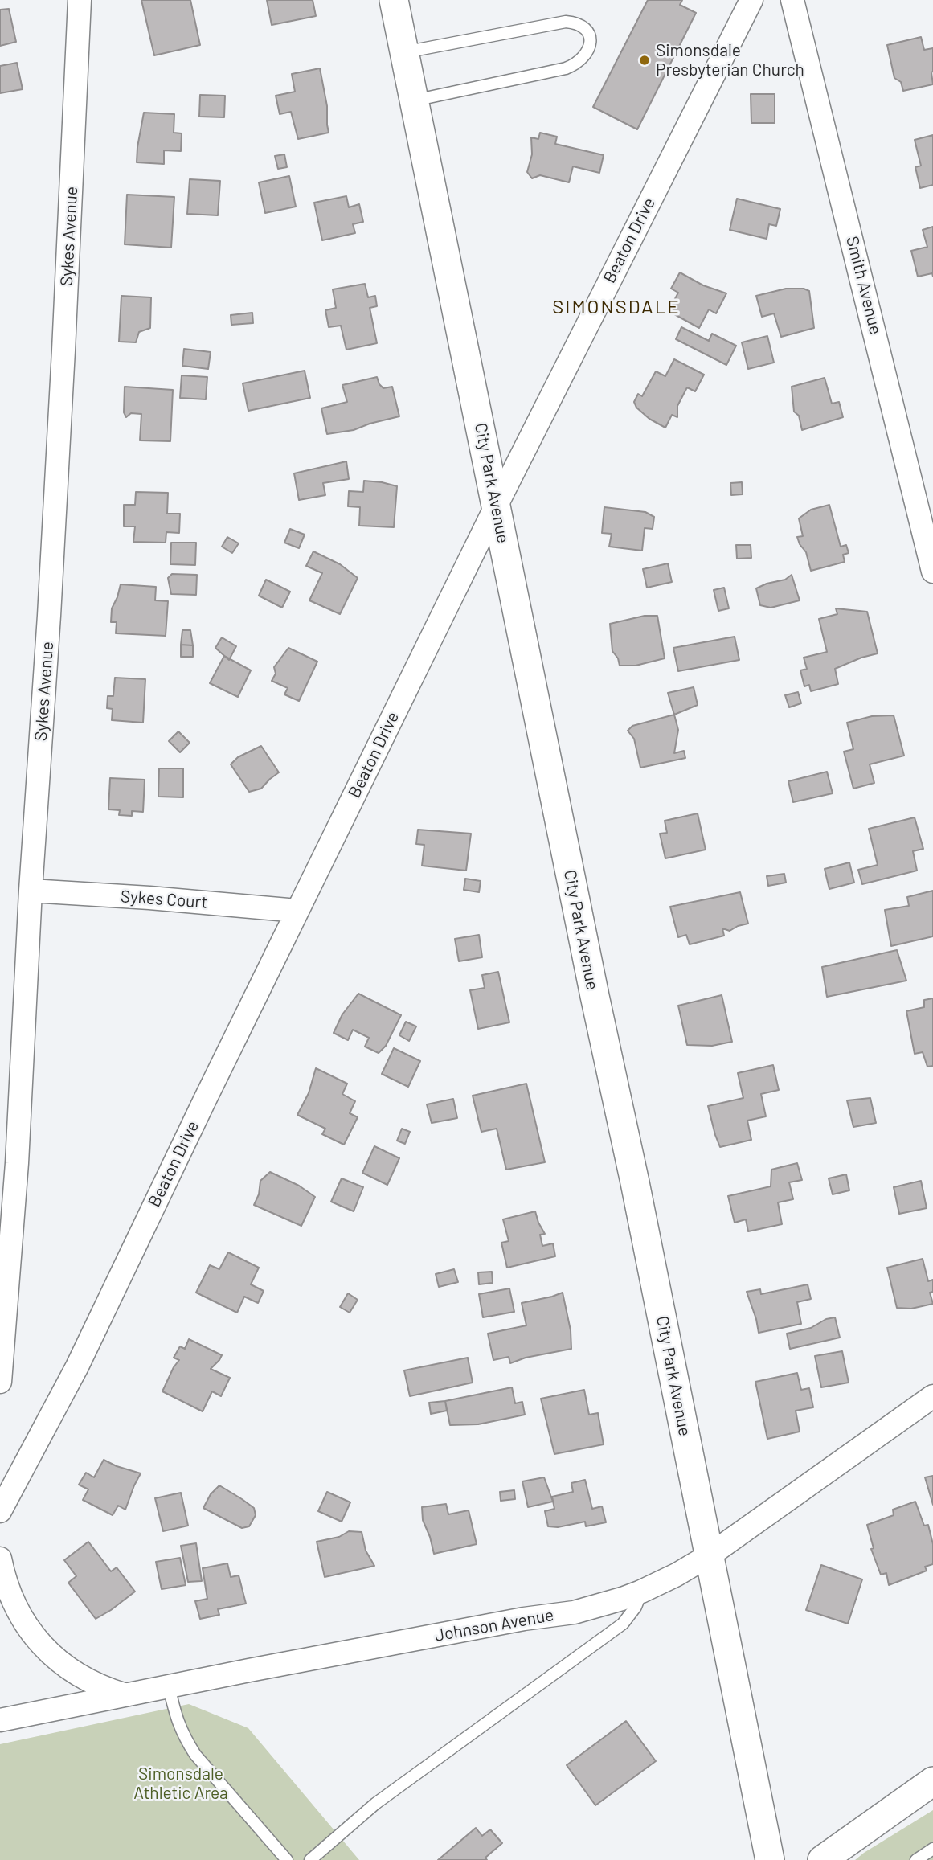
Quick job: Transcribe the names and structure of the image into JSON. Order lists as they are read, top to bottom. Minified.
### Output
{"streets":{"street":["Sykes Avenue","Beaton Drive","Smith Avenue","City Park Avenue","Sykes Court","Johnson Avenue"]},"crossings":[["Sykes Avenue","Sykes Court"],["Beaton Drive","City Park Avenue"],["Beaton Drive","Sykes Court"],["City Park Avenue","Johnson Avenue"]],"districts":["SIMONSDALE"],"parks":["Simonsdale Athletic Area"],"places":["Simonsdale Presbyterian Church"]}
